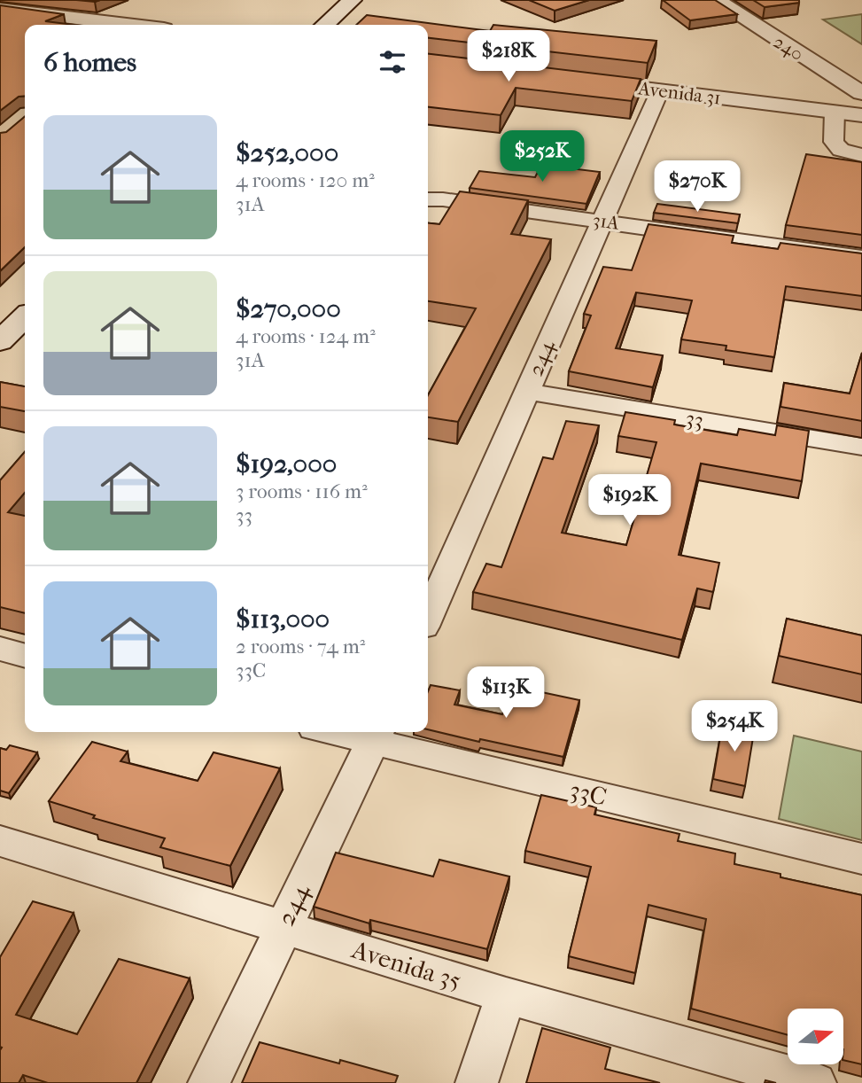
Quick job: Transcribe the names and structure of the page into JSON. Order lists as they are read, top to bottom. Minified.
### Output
{"streets":{"street":["240","Avenida 31","31A","244","33","33C","Avenida 35"]},"crossings":[["Avenida 31","244"],["31A","244"],["244","33"],["244","33C"],["244","Avenida 35"]],"north":"right","page":{"heading":"6 homes","price":["$218K","$252K","$270K","$192K","$113K","$254K"],"list":[{"name":"$252,000","note":"4 rooms · 120 m² · 31A"},{"name":"$270,000","note":"4 rooms · 124 m² · 31A"},{"name":"$192,000","note":"3 rooms · 116 m² · 33"},{"name":"$113,000","note":"2 rooms · 74 m² · 33C"}]}}
